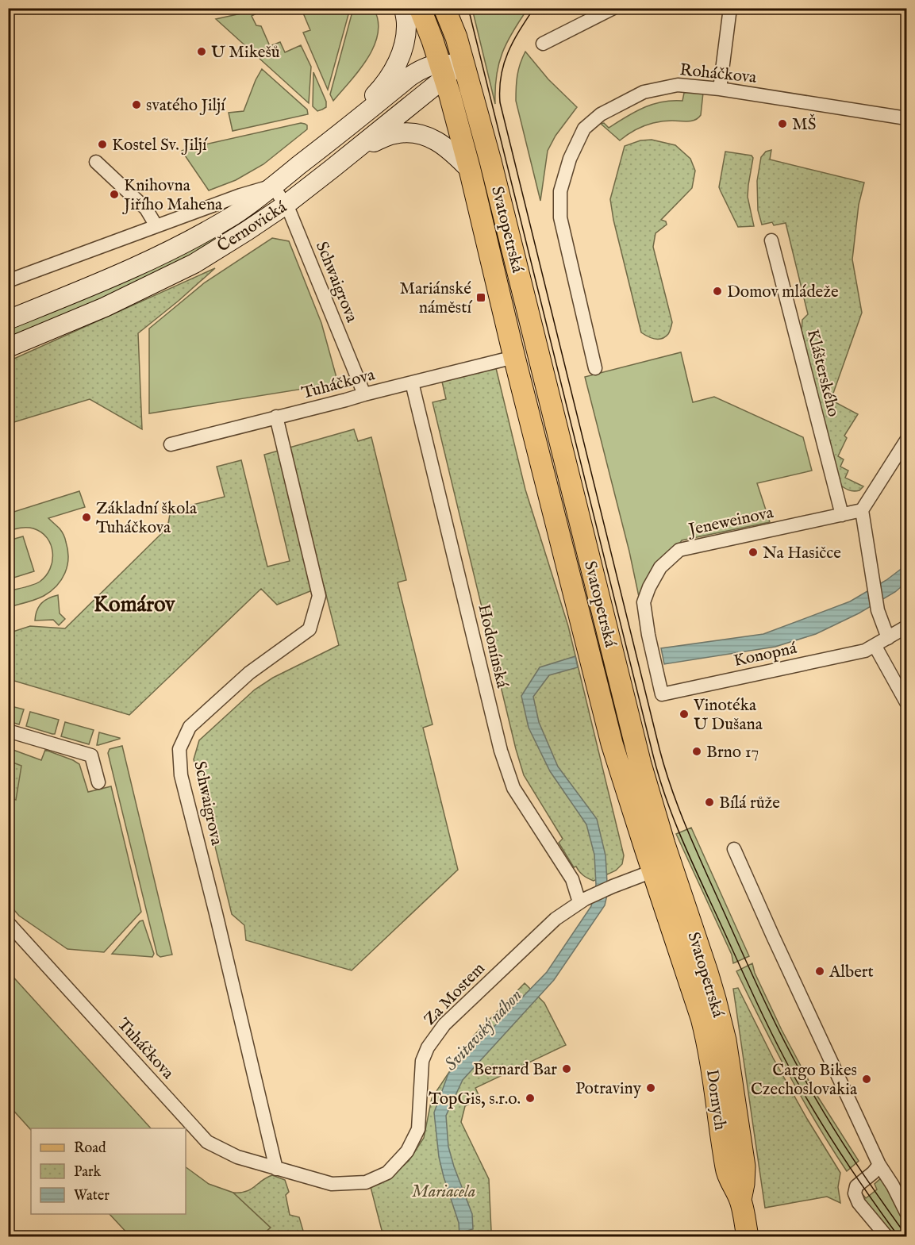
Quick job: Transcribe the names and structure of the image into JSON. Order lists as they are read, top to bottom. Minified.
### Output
{"streets":{"main road":["Černovická","Svatopetrská","Dornych"],"street":["Roháčkova","Schwaigrova","Klášterského","Tuháčkova","Jeneweinova","Hodonínská","Konopná","Za Mostem"]},"crossings":[["Černovická","Svatopetrská"],["Černovická","Schwaigrova"],["Svatopetrská","Tuháčkova"],["Svatopetrská","Za Mostem"],["Svatopetrská","Dornych"],["Schwaigrova","Tuháčkova"],["Schwaigrova","Za Mostem"],["Klášterského","Jeneweinova"],["Tuháčkova","Hodonínská"],["Tuháčkova","Za Mostem"],["Jeneweinova","Konopná"],["Hodonínská","Za Mostem"]],"districts":["Komárov"],"water":["Svitavský náhon"],"parks":["Mariacela"],"places":{"other":["U Mikešů","svatého Jiljí","MŠ","Kostel Sv. Jiljí","Knihovna Jiřího Mahena","Domov mládeže","Základní škola Tuháčkova","Na Hasičce","Vinotéka U Dušana","Brno 17","Bílá růže","Albert","Bernard Bar","Cargo Bikes Czechoslovakia","Potraviny","TopGis, s.r.o."],"transit":["Mariánské náměstí"]},"legend":["Road","Park","Water"]}
